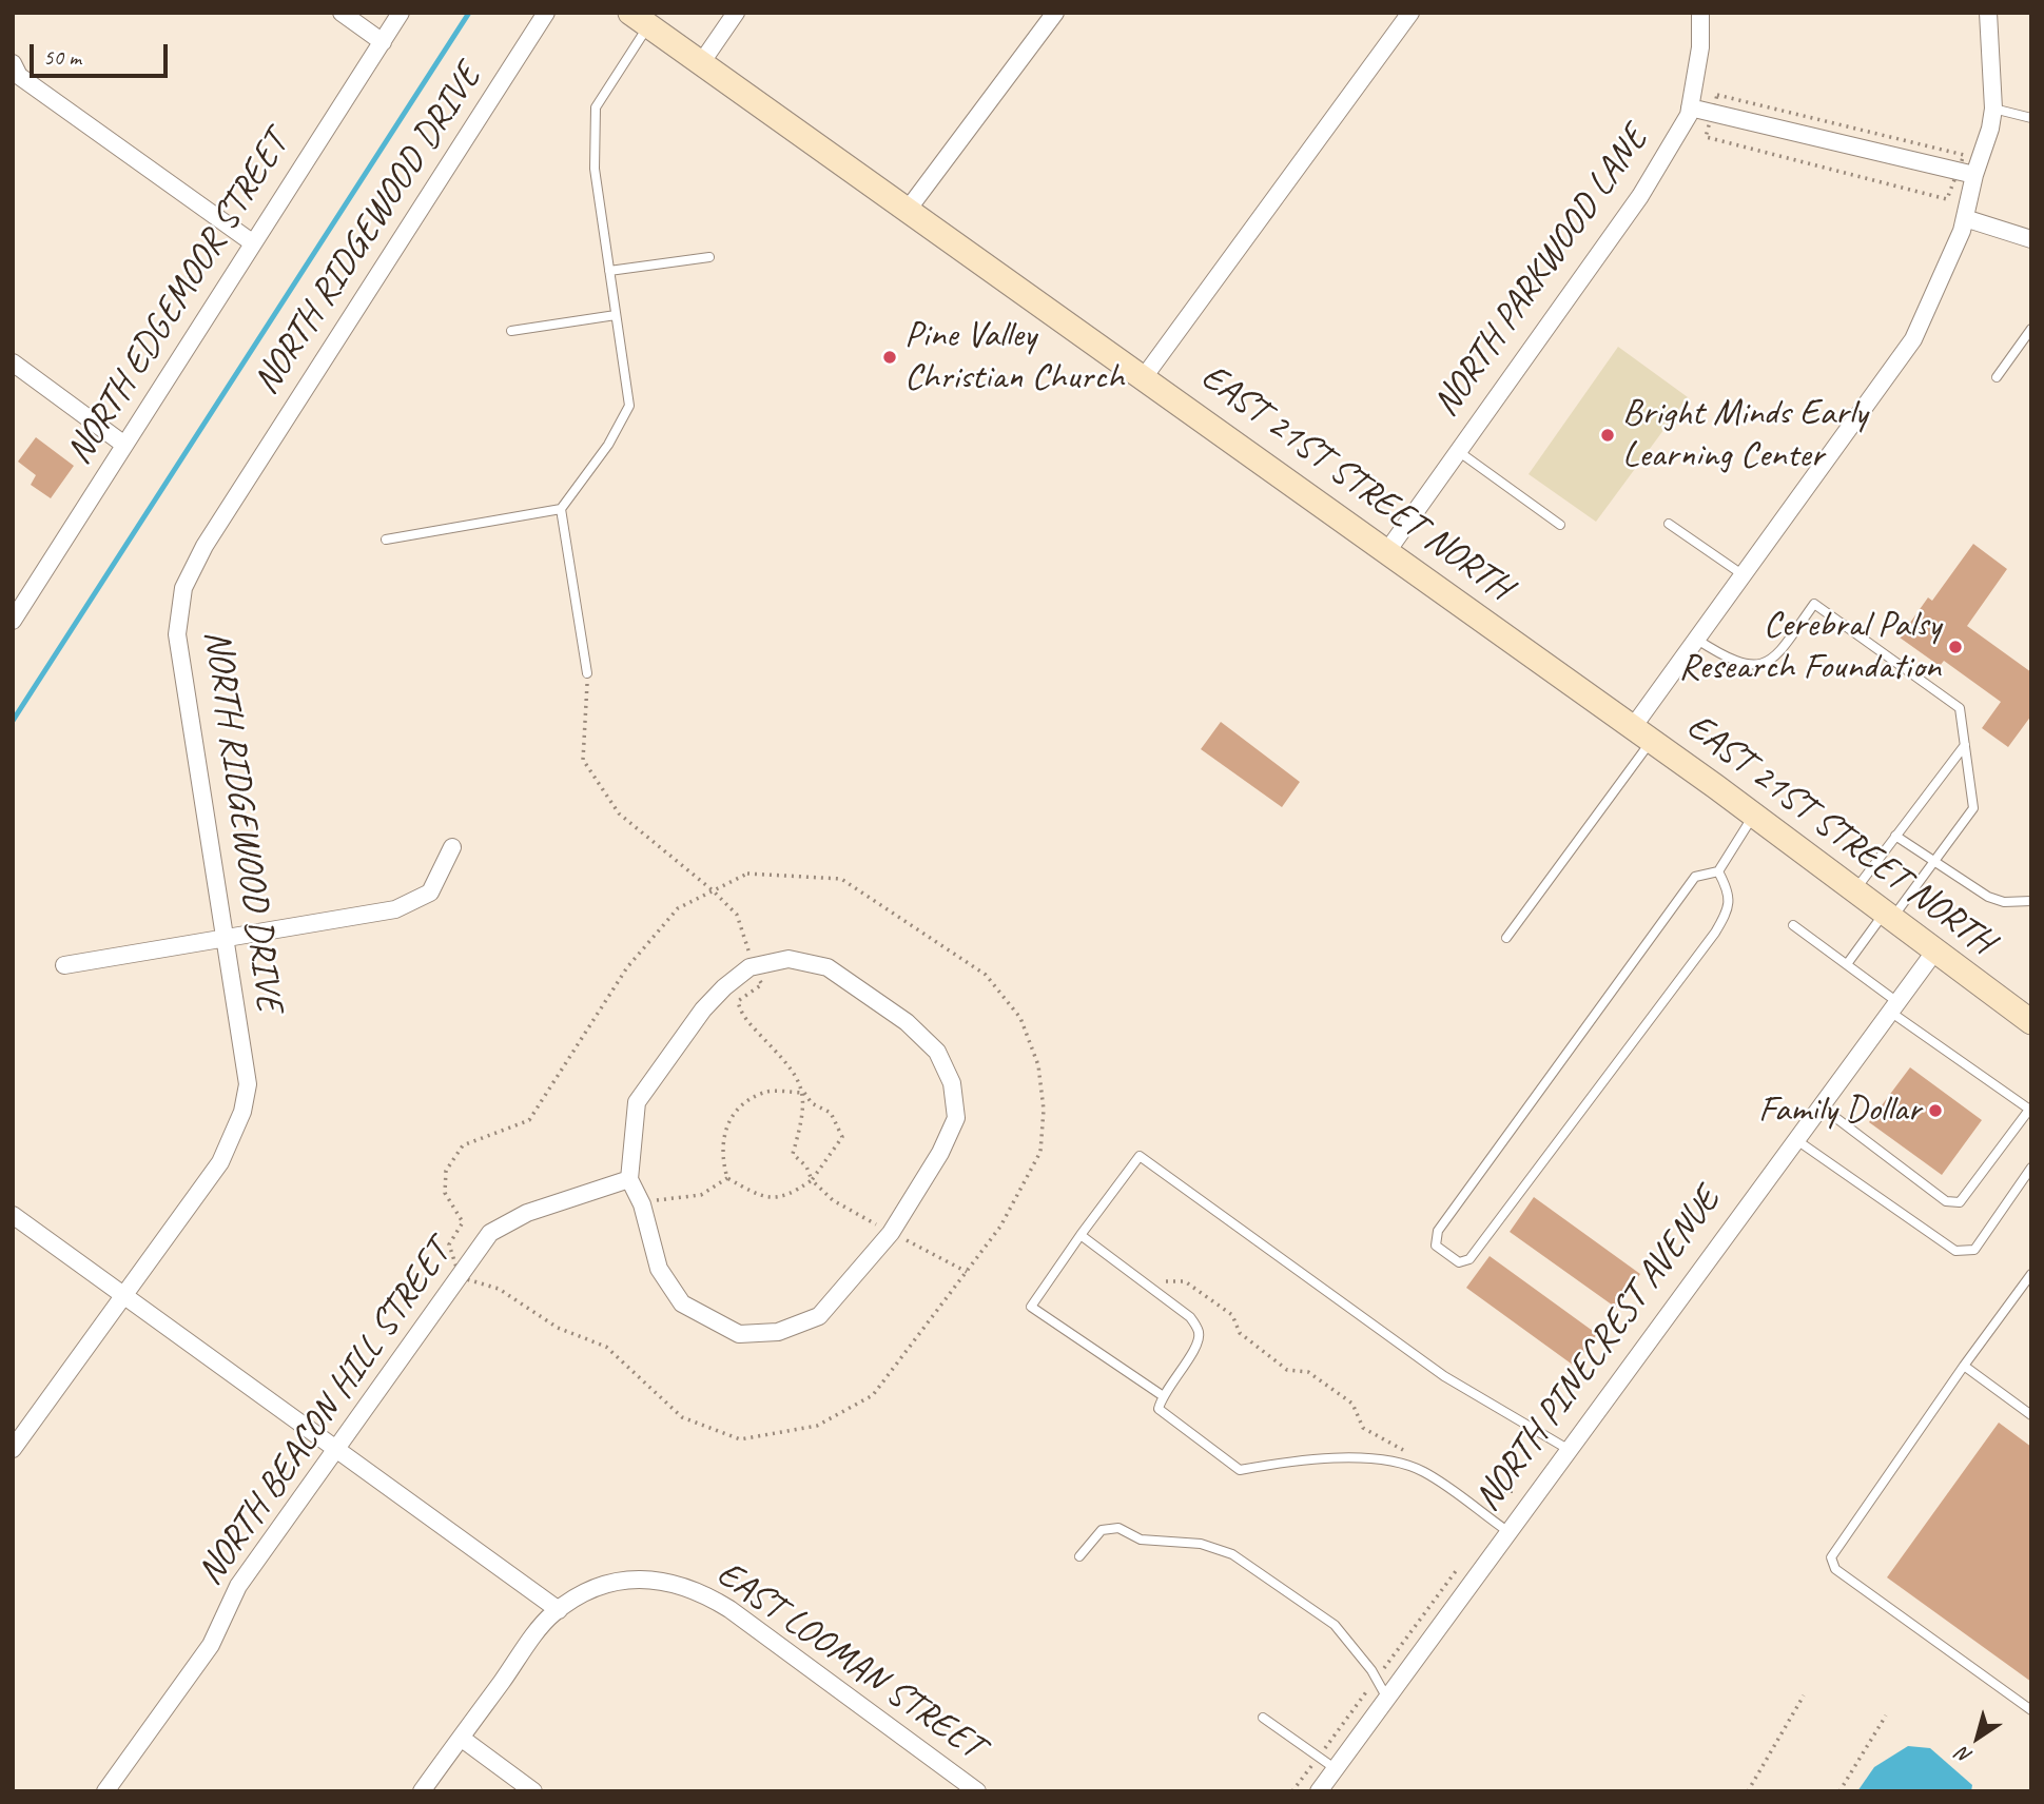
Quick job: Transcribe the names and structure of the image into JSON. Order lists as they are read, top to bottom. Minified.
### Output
{"streets":{"main road":["EAST 21ST STREET NORTH"],"street":["NORTH RIDGEWOOD DRIVE","NORTH PARKWOOD LANE","NORTH EDGEMOOR STREET","NORTH PINECREST AVENUE","NORTH BEACON HILL STREET","EAST LOOMAN STREET"]},"crossings":[["NORTH PARKWOOD LANE","EAST 21ST STREET NORTH"],["EAST 21ST STREET NORTH","NORTH PINECREST AVENUE"]],"places":["Pine Valley Christian Church","Bright Minds Early Learning Center","Cerebral Palsy Research Foundation","Family Dollar"],"scale_bar":"50 m","north":"bottom left"}
